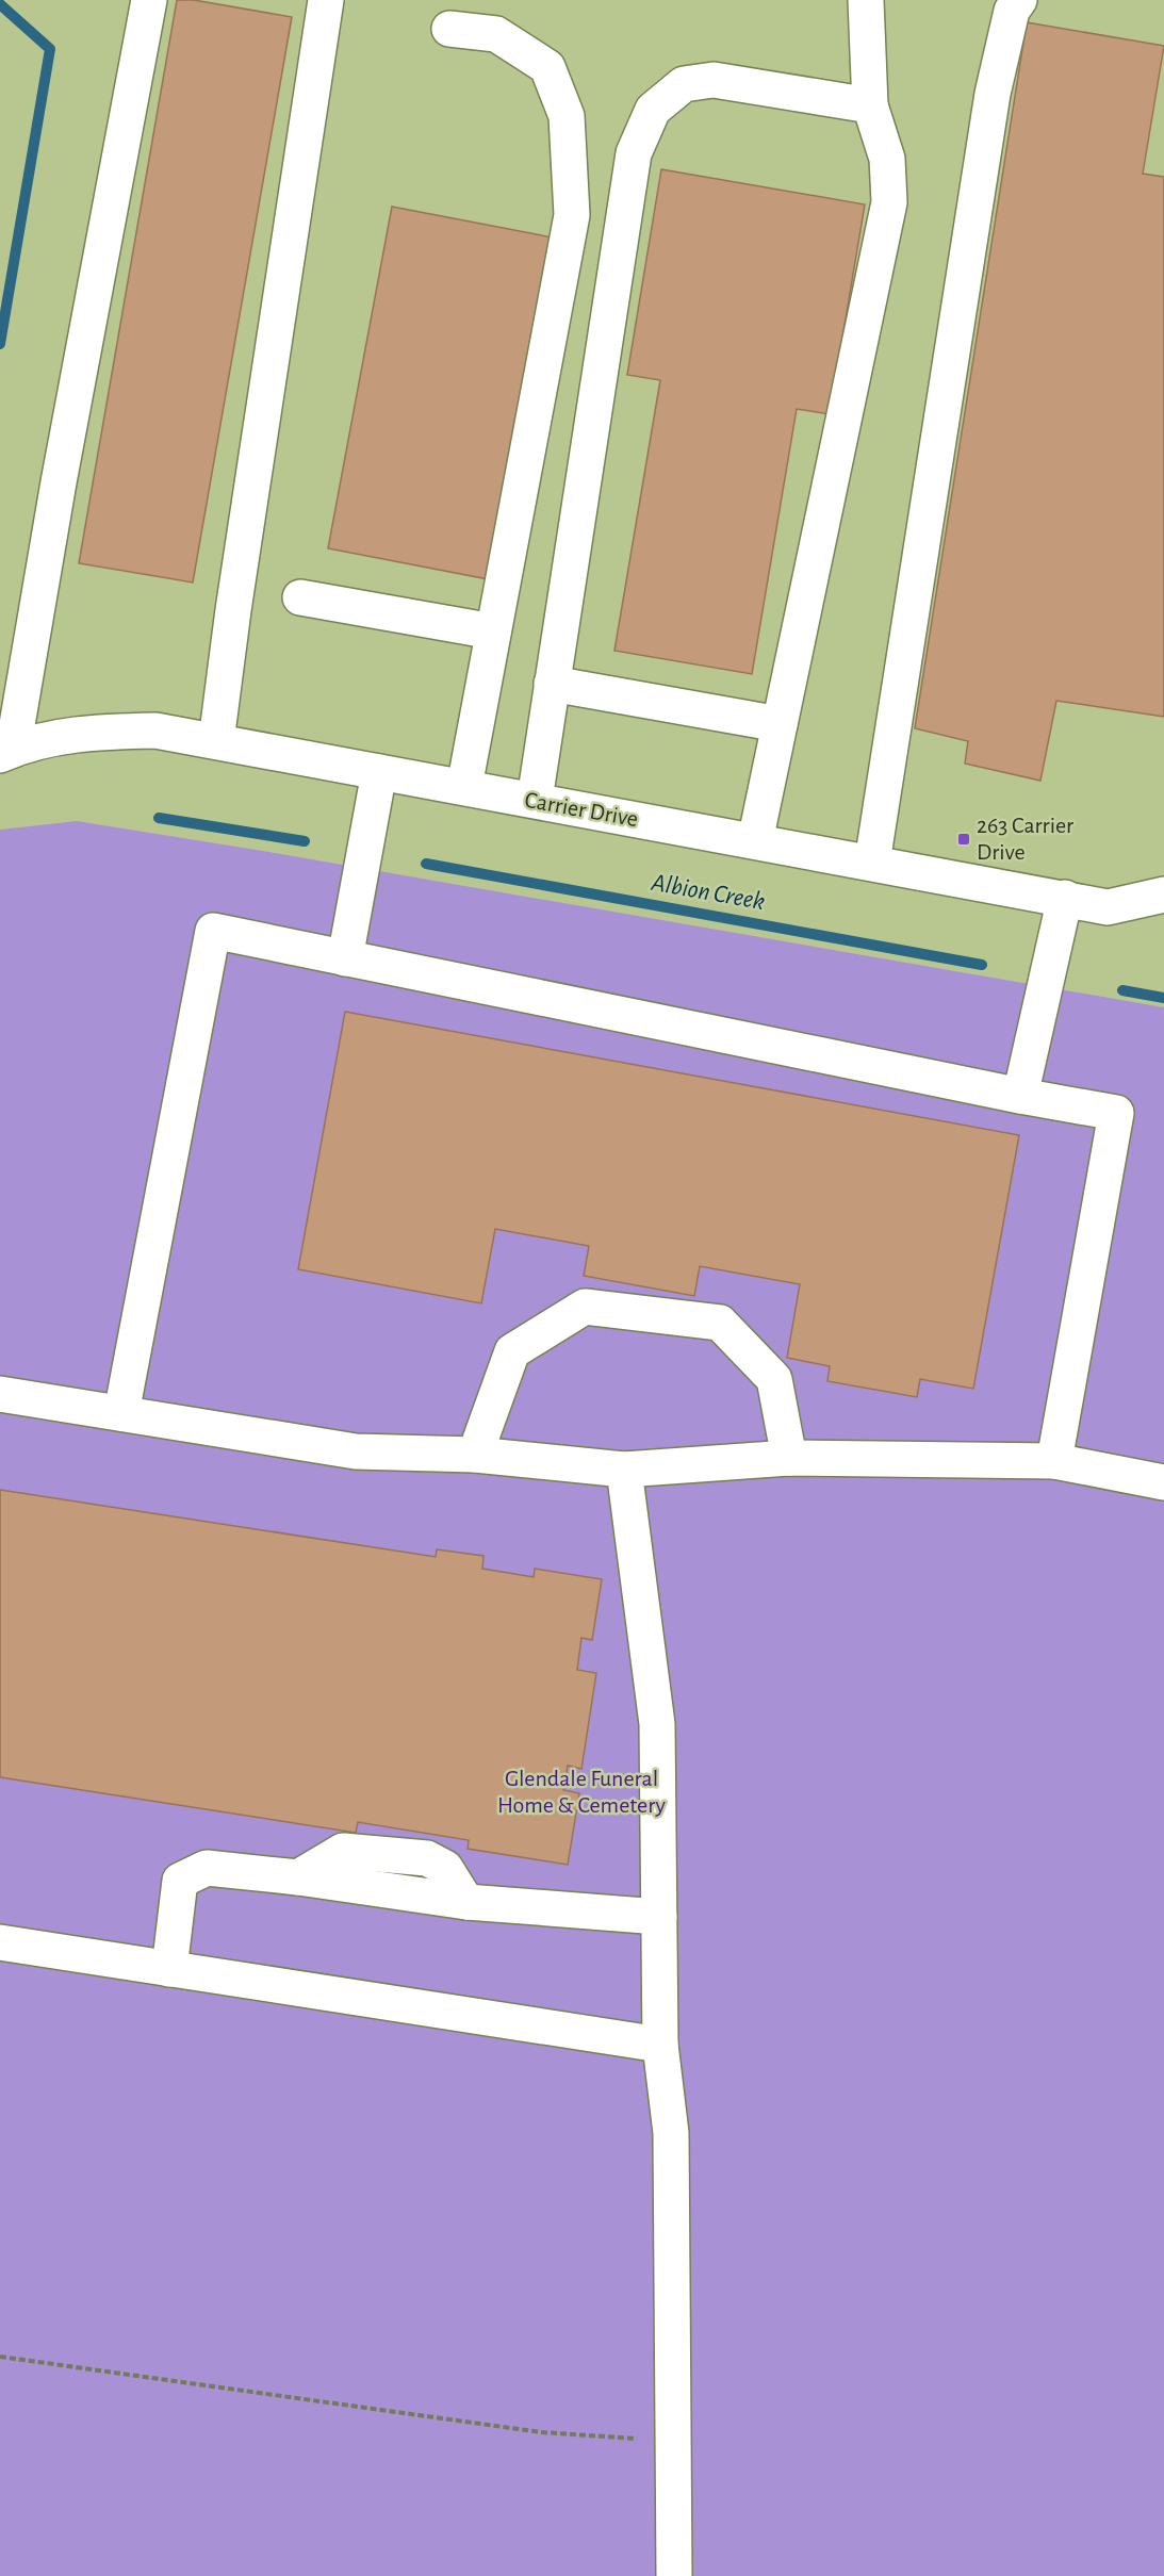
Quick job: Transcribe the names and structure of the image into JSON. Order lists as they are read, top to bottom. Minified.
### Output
{"streets":{"street":["Carrier Drive"]},"water":["Albion Creek"],"parks":["Glendale Funeral Home & Cemetery"],"places":{"transit":["263 Carrier Drive"]}}
